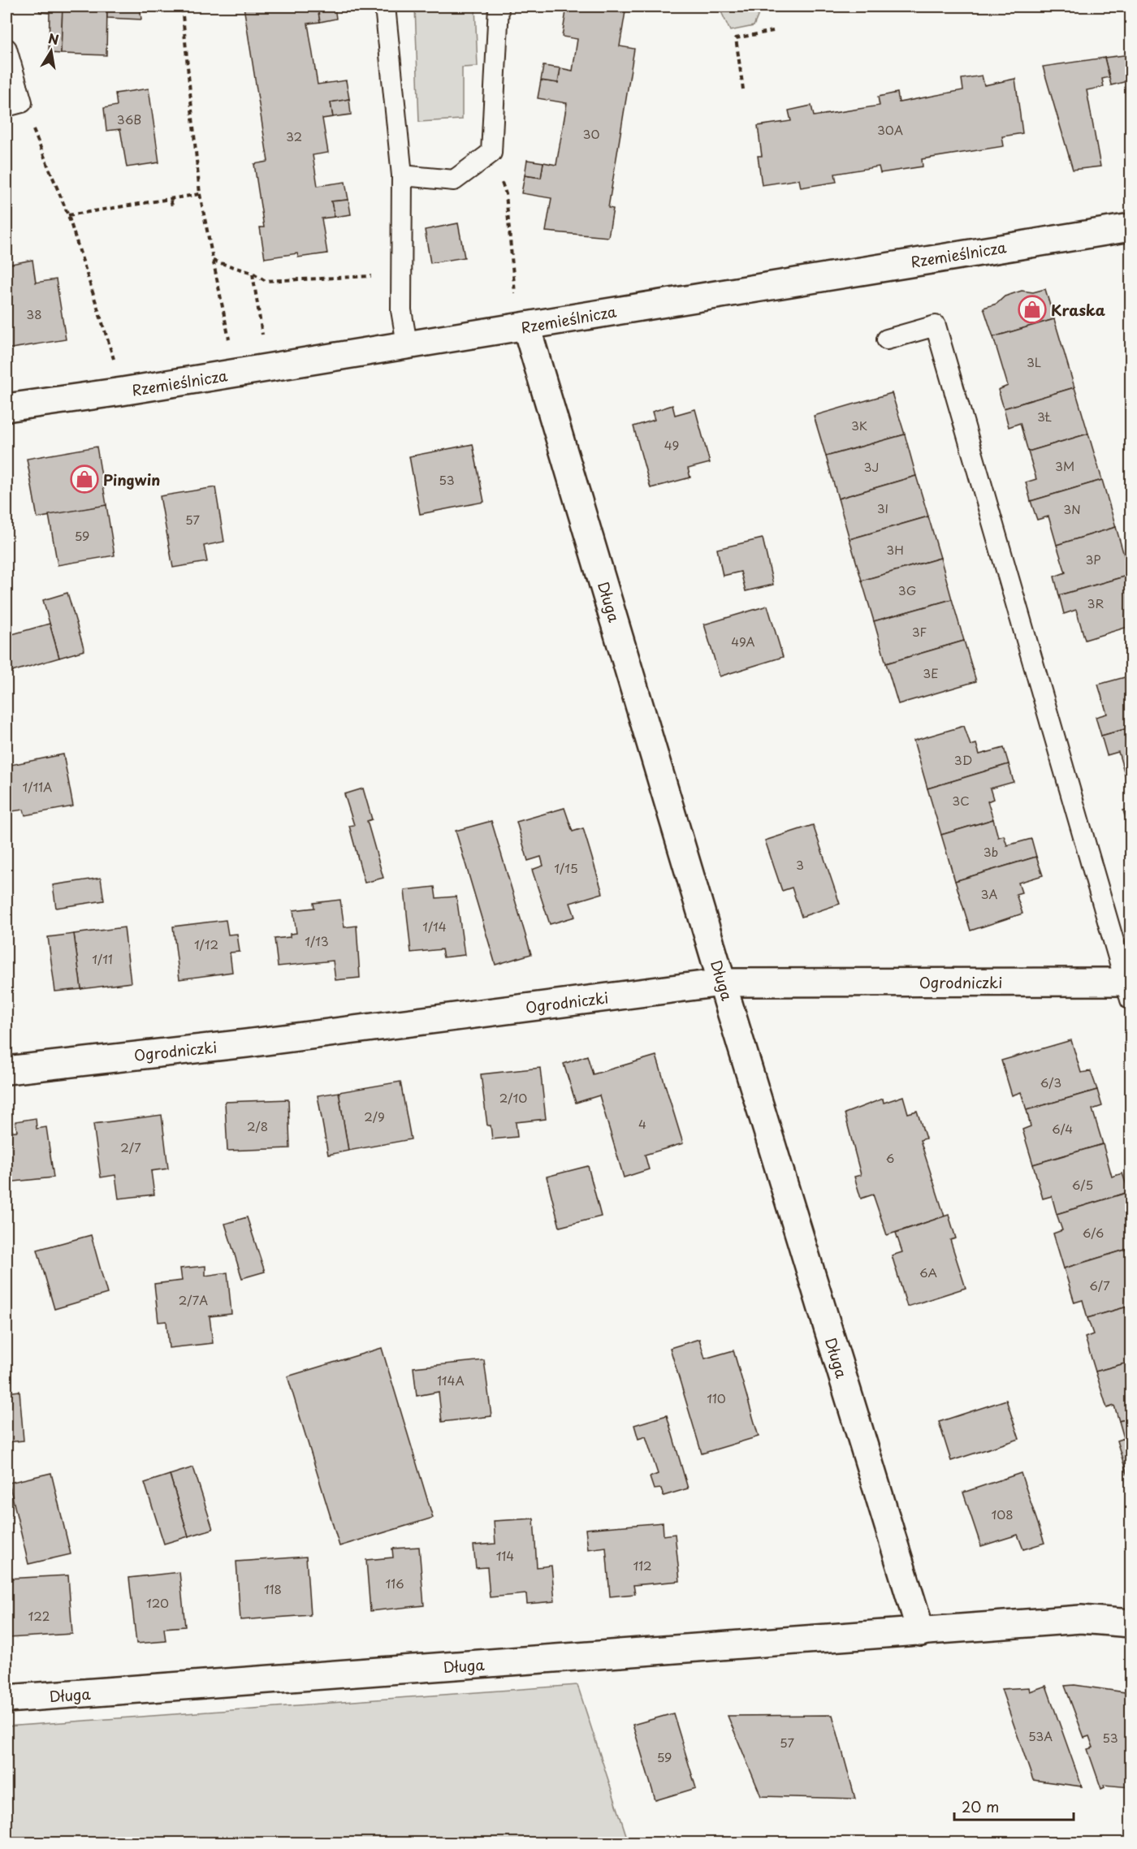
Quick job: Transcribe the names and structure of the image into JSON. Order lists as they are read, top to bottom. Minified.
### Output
{"streets":{"street":["Rzemieślnicza","Długa","Ogrodniczki"]},"crossings":[["Rzemieślnicza","Długa"],["Długa","Ogrodniczki"]],"places":{"shop":["Kraska","Pingwin"]},"house_numbers":["36B","30A","30","32","38","3L","3Ł","3K","49","3M","3J","53","3I","3N","57","59","3H","3P","3G","3R","3F","49A","3E","3D","1/11A","3C","3b","3","1/15","3A","1/14","1/13","1/12","1/11","6/3","2/10","2/9","4","2/8","6/4","2/7","6","6/5","6/6","6A","6/7","2/7A","114A","110","108","114","112","116","118","120","122","53A","53","57","59"],"scale_bar":"20 m","north":"top"}
